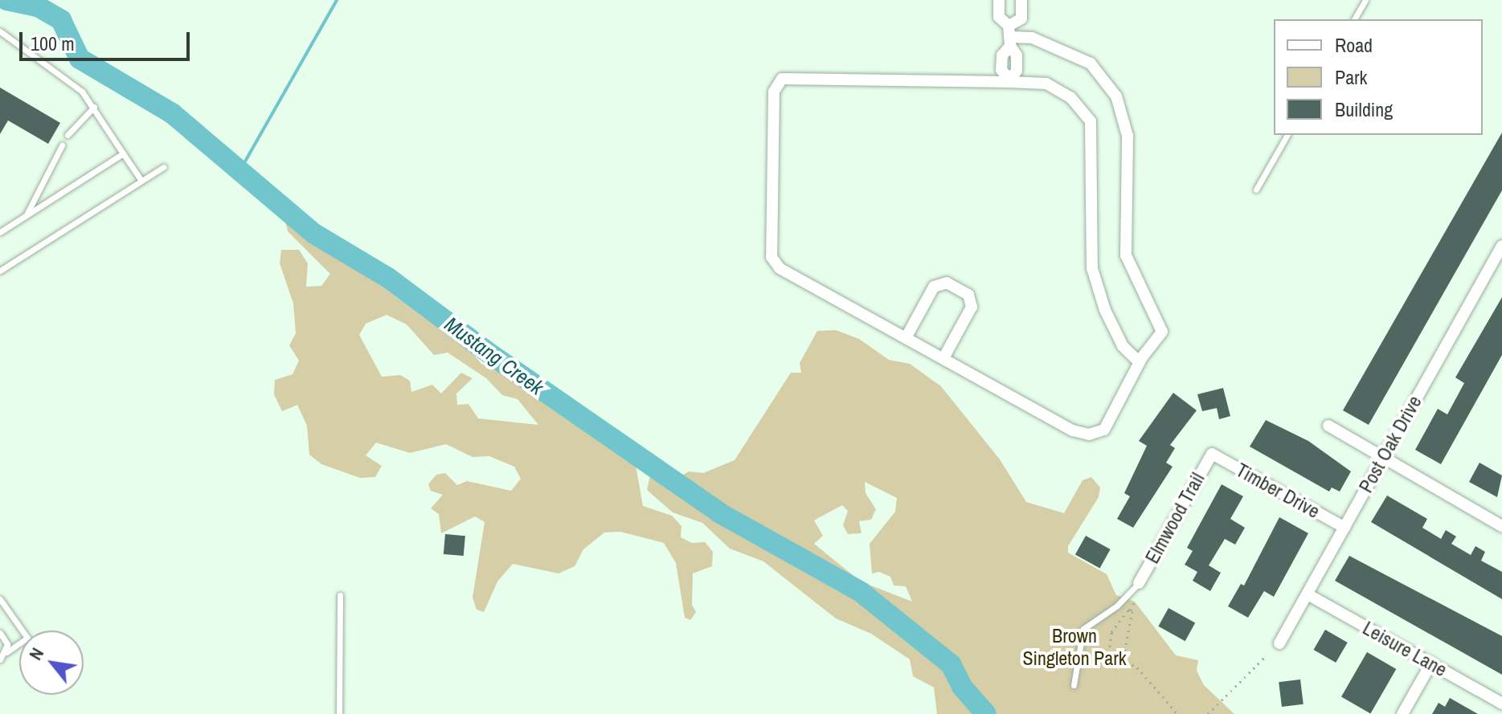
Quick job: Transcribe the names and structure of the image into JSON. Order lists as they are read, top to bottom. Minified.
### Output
{"streets":{"street":["Post Oak Drive","Timber Drive","Elmwood Trail","Leisure Lane"]},"crossings":[["Post Oak Drive","Timber Drive"],["Post Oak Drive","Leisure Lane"],["Timber Drive","Elmwood Trail"]],"water":["Mustang Creek"],"parks":["Brown Singleton Park"],"legend":["Road","Park","Building"],"scale_bar":"100 m","north":"top left"}
